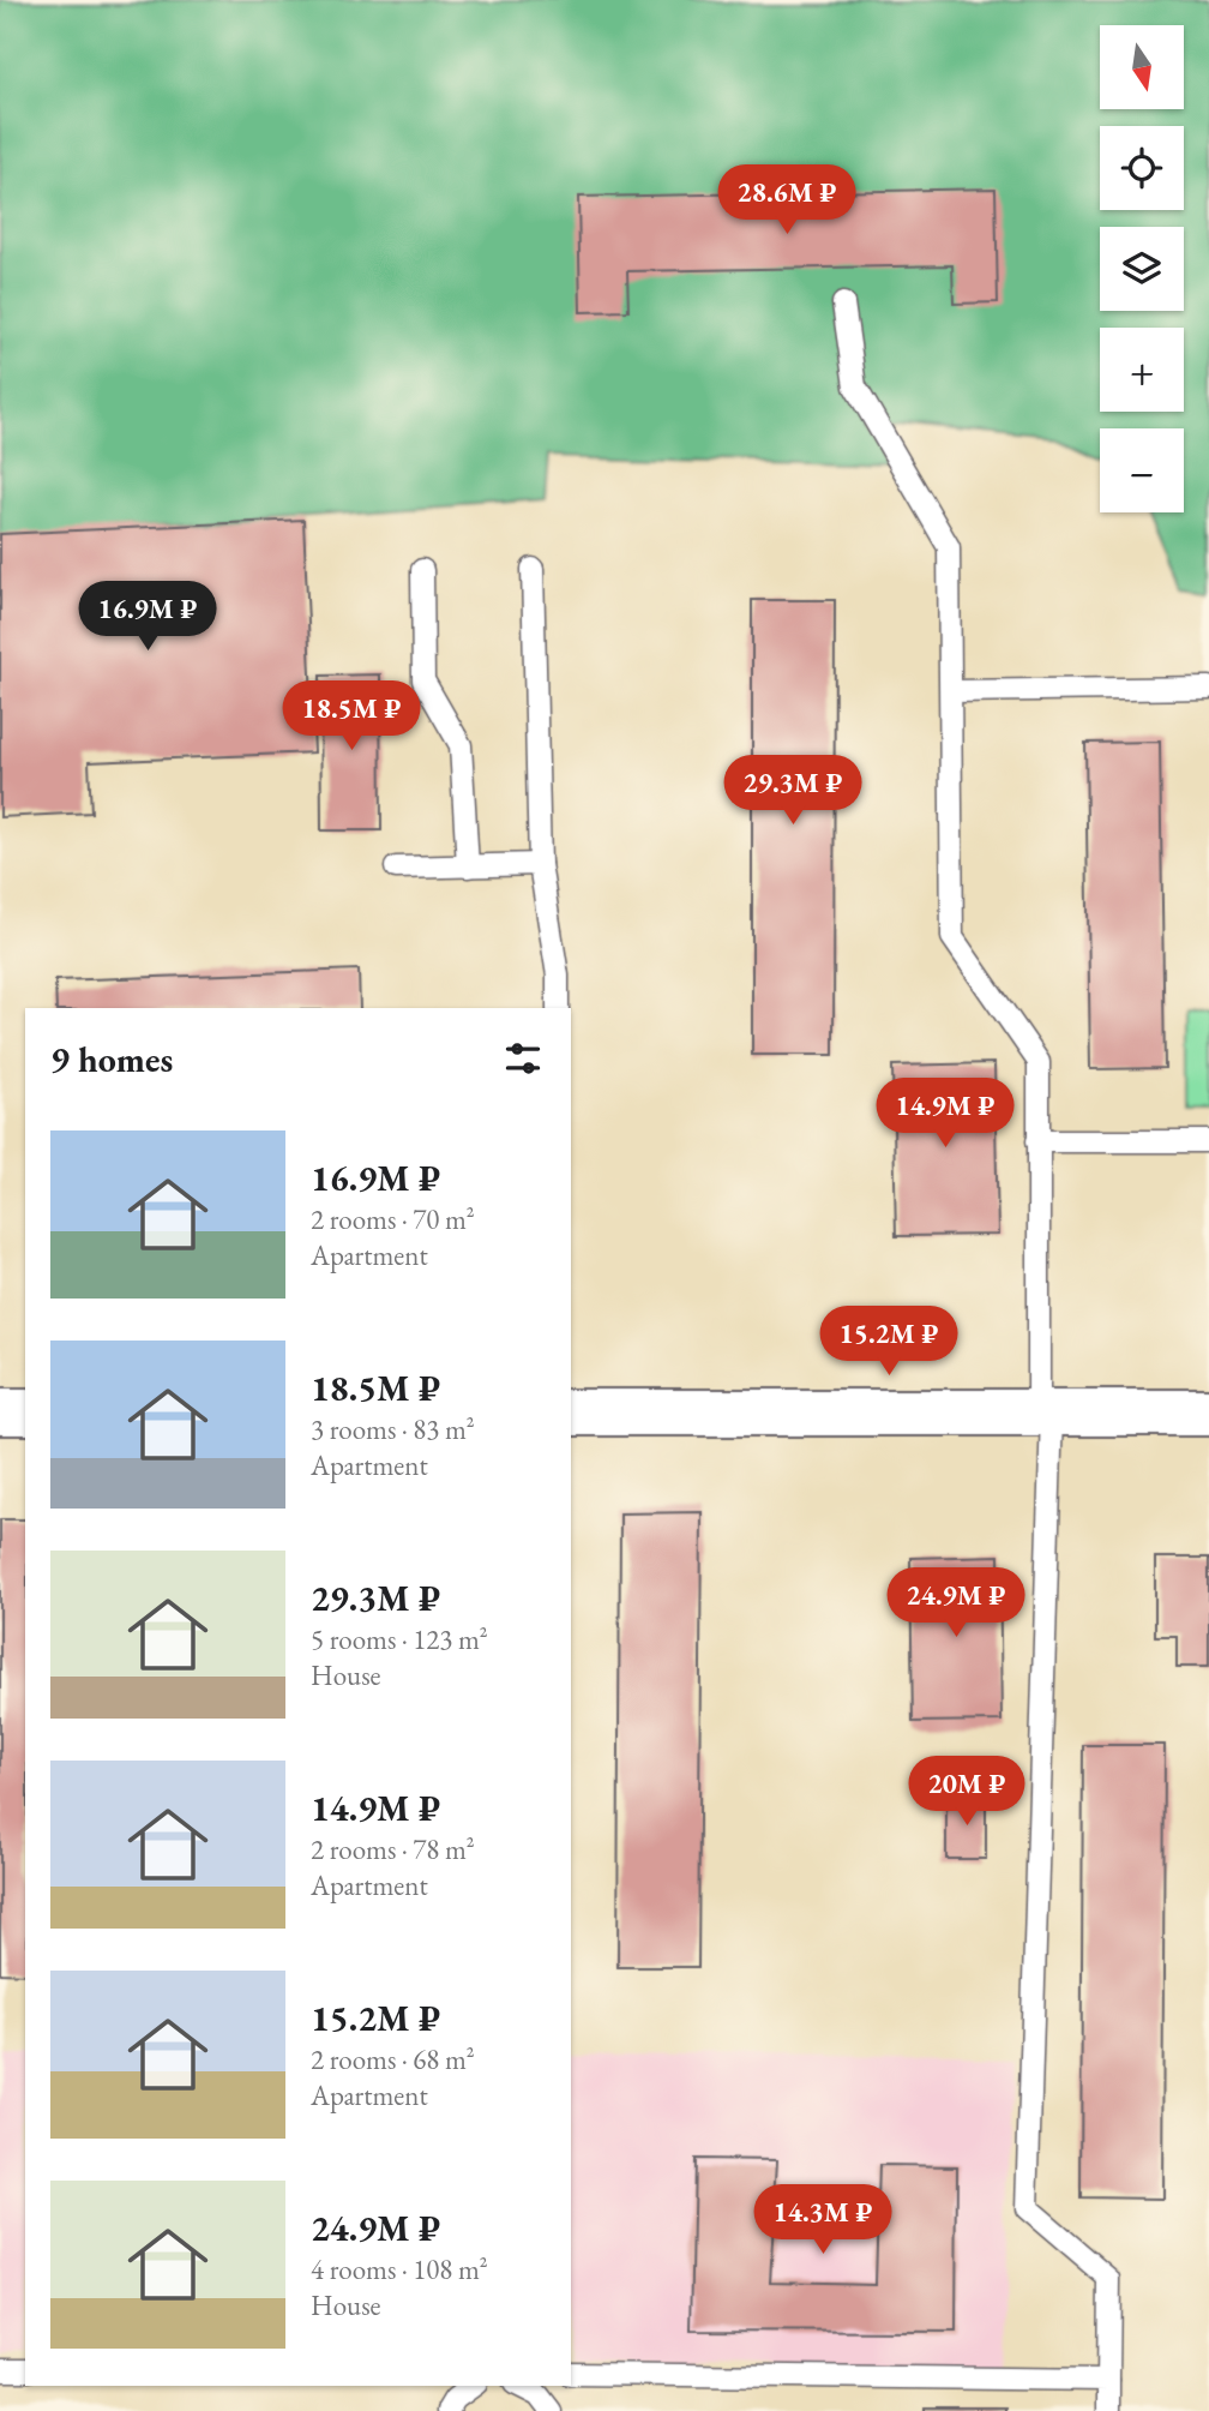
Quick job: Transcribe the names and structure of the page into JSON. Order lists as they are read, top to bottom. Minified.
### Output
{"north":"bottom","page":{"map_buttons":["+","−"],"price":["28.6M ₽","16.9M ₽","18.5M ₽","29.3M ₽","14.9M ₽","15.2M ₽","24.9M ₽","20M ₽","14.3M ₽"],"heading":"9 homes","list":[{"name":"16.9M ₽","note":"2 rooms · 70 m² · Apartment"},{"name":"18.5M ₽","note":"3 rooms · 83 m² · Apartment"},{"name":"29.3M ₽","note":"5 rooms · 123 m² · House"},{"name":"14.9M ₽","note":"2 rooms · 78 m² · Apartment"},{"name":"15.2M ₽","note":"2 rooms · 68 m² · Apartment"},{"name":"24.9M ₽","note":"4 rooms · 108 m² · House"}]}}
